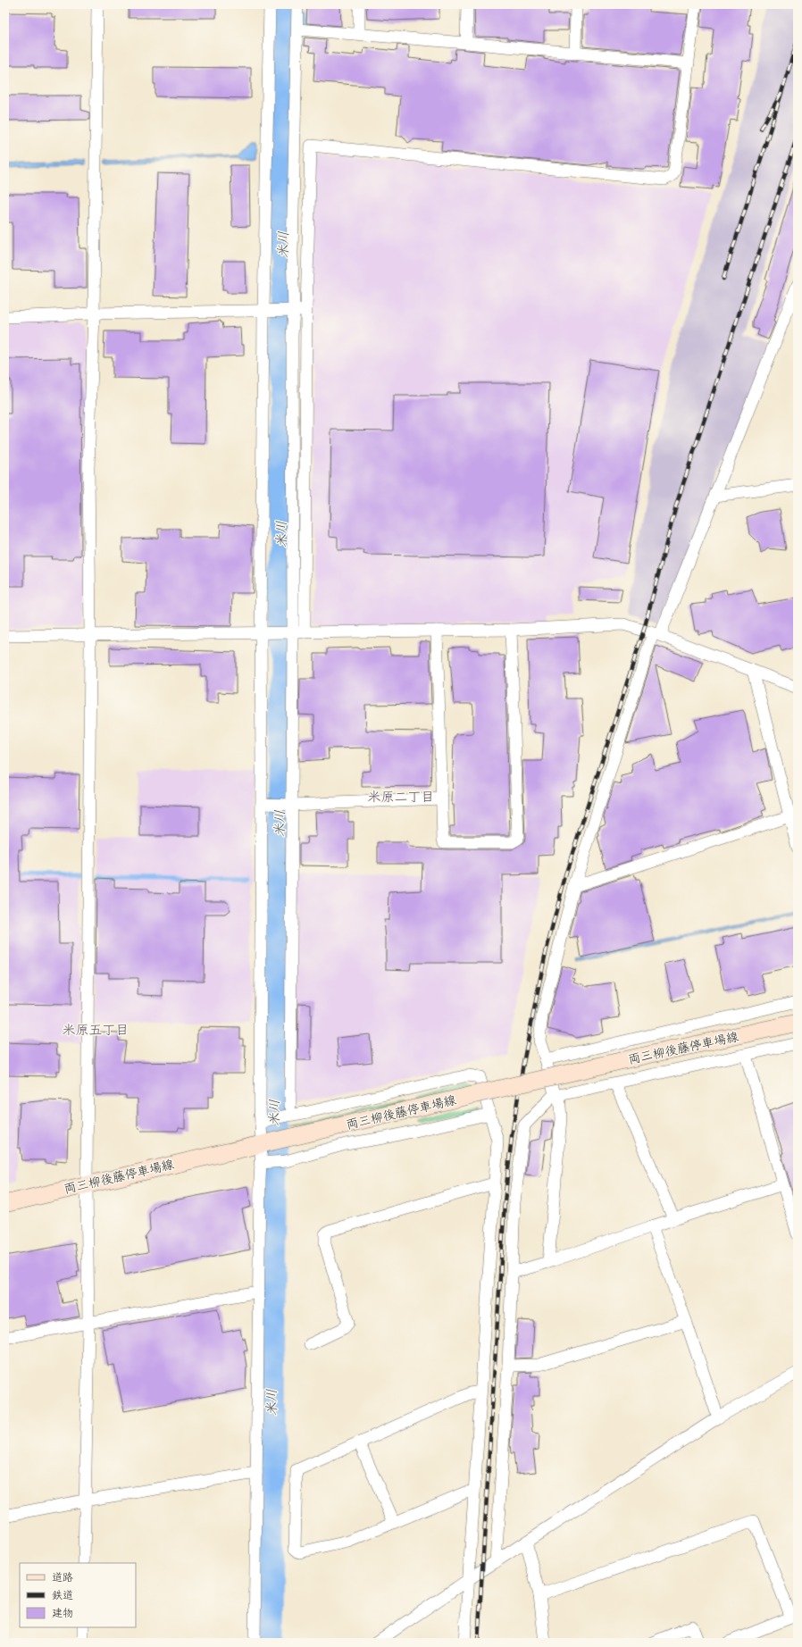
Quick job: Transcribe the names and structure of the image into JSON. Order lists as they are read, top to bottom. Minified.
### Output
{"streets":{"main road":["両三柳後藤停車場線"]},"districts":["米原二丁目","米原五丁目"],"water":["米川"],"legend":["道路","鉄道","建物"]}
